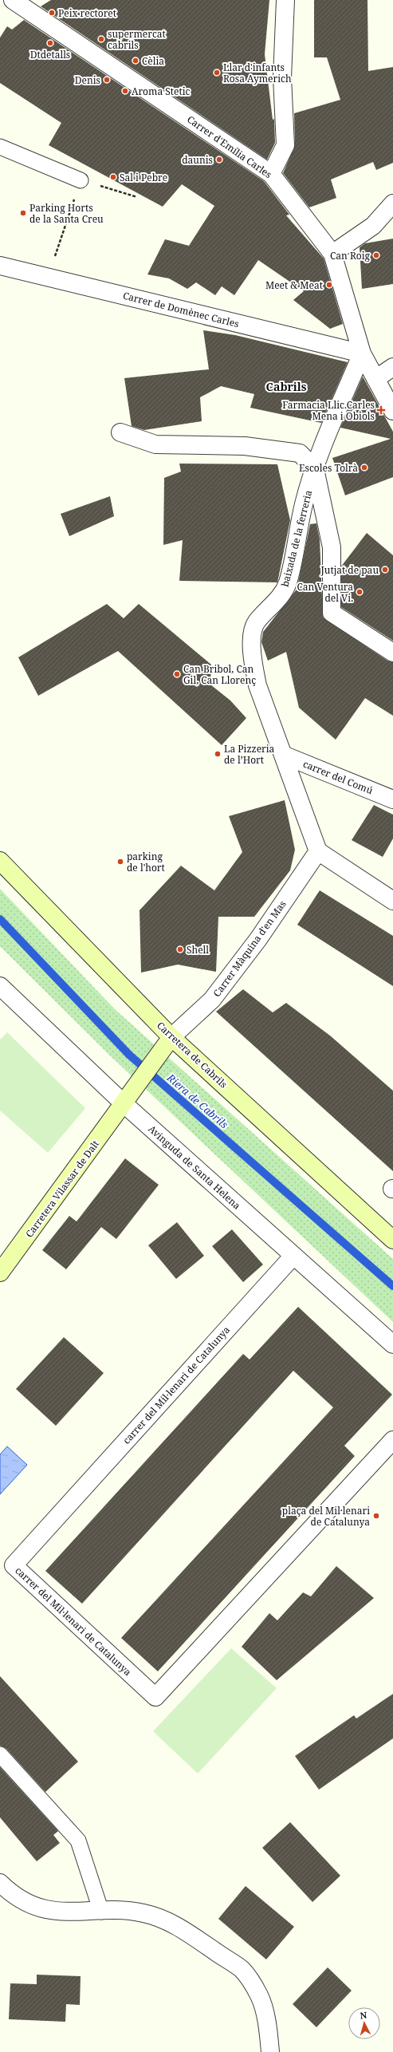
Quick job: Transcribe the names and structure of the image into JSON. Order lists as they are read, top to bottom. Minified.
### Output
{"streets":{"street":["Carrer d'Emília Carles","Carrer de Domènec Carles","baixada de la ferreria","carrer del Comú","Carrer Màquina d'en Mas","Carretera de Cabrils","Avinguda de Santa Helena","Carretera Vilassar de Dalt","carrer del Mil·lenari de Catalunya"]},"crossings":[["Carrer d'Emília Carles","Carrer de Domènec Carles"],["Carrer d'Emília Carles","baixada de la ferreria"],["Carrer de Domènec Carles","baixada de la ferreria"],["baixada de la ferreria","carrer del Comú"],["baixada de la ferreria","Carrer Màquina d'en Mas"],["Carrer Màquina d'en Mas","Carretera de Cabrils"],["Avinguda de Santa Helena","Carretera Vilassar de Dalt"],["Avinguda de Santa Helena","carrer del Mil·lenari de Catalunya"]],"districts":["Cabrils"],"water":["Riera de Cabrils"],"places":{"other":["Peix rectoret","supermercat cabrils","Dtdetalls","Cèlia","Llar d'infants Rosa Aymerich","Denis","Aroma Stetic","daunis","Sal i Pebre","Parking Horts de la Santa Creu","Can Roig","Meet & Meat","Escoles Tolrà","Jutjat de pau","Can Ventura del Vi.","Can Bribol, Can Gil, Can Llorenç","La Pizzeria de l’Hort","parking de l'hort","Shell","plaça del Mil·lenari de Catalunya"],"health":["Farmacia Llic.Carles Mena i Obiols"]},"north":"top"}
